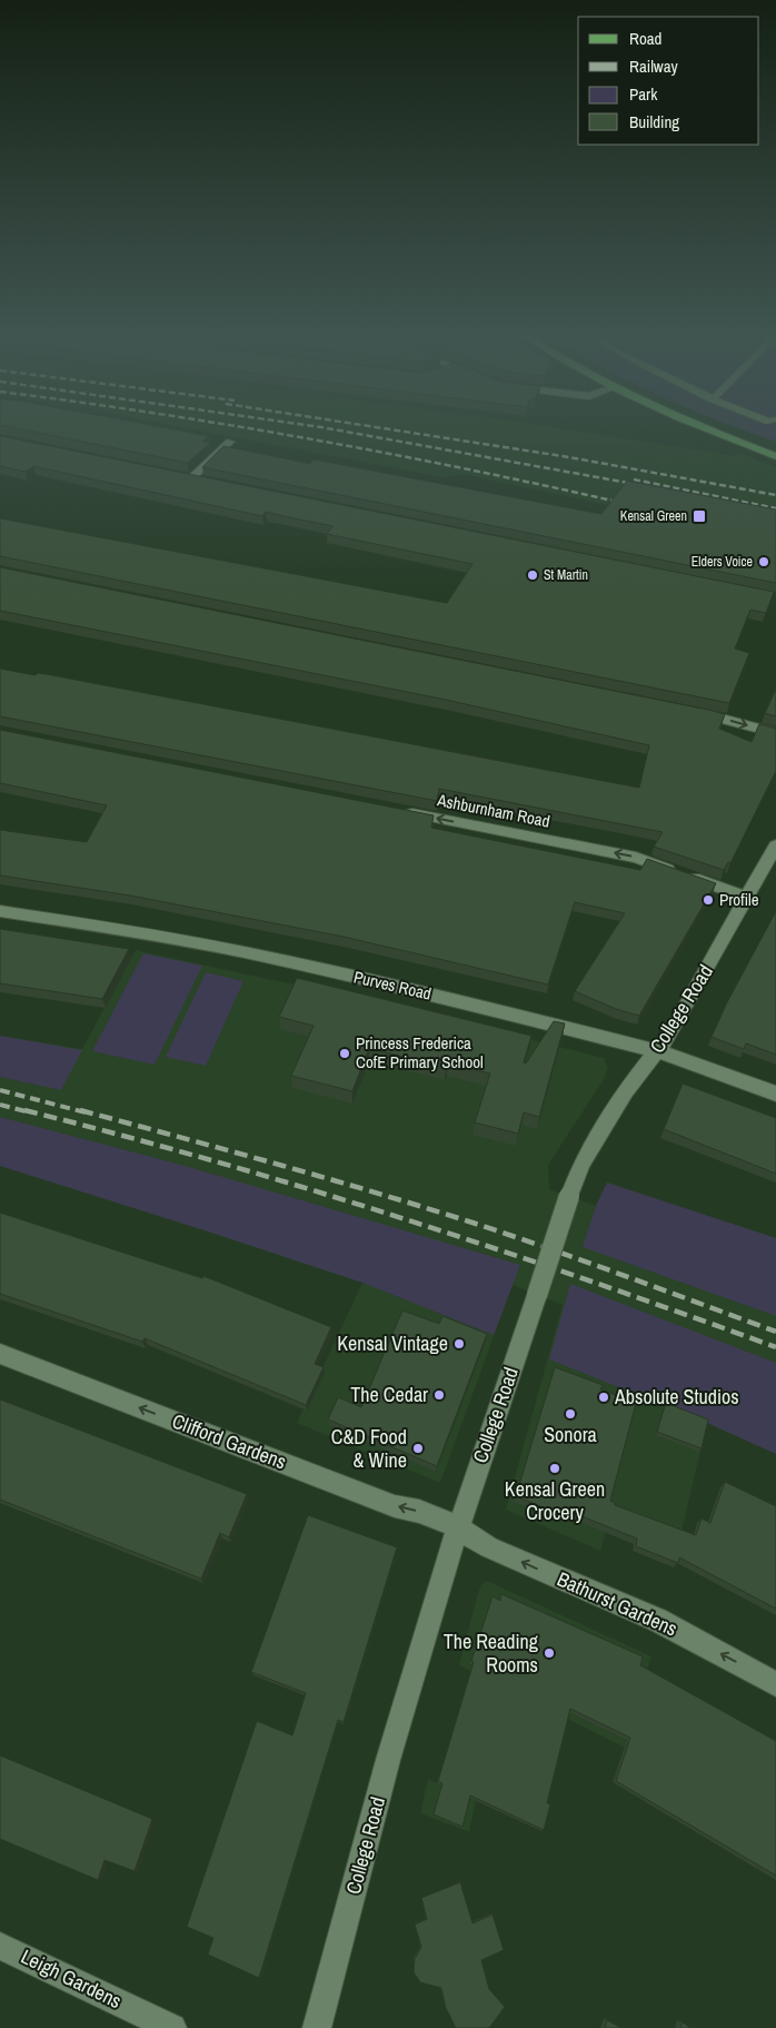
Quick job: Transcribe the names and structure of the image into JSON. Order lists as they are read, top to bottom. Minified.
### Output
{"streets":{"street":["Ashburnham Road","Purves Road","College Road","Clifford Gardens","Bathurst Gardens","Leigh Gardens"]},"crossings":[["Ashburnham Road","College Road"],["Purves Road","College Road"],["College Road","Clifford Gardens"],["College Road","Bathurst Gardens"],["Clifford Gardens","Bathurst Gardens"]],"one_way":["Ashburnham Road","Clifford Gardens","Bathurst Gardens"],"places":{"transit":["Kensal Green"],"other":["Elders Voice","St Martin","Profile","Princess Frederica CofE Primary School","Kensal Vintage","The Cedar","Absolute Studios","Sonora","C&D Food & Wine","Kensal Green Crocery","The Reading Rooms"]},"legend":["Road","Railway","Park","Building"]}
